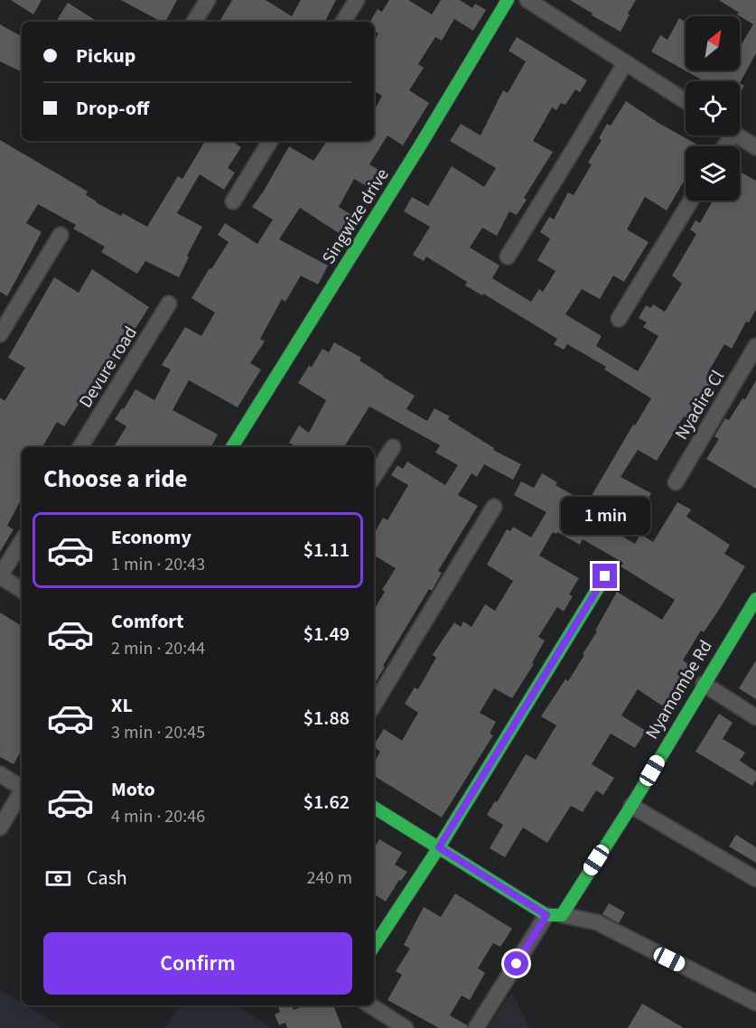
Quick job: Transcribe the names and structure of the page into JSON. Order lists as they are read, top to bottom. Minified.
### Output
{"streets":{"street":["Singwize drive","Devure road","Nyadire Cl","Nyamombe Rd"]},"north":"top right","page":{"banner":["Pickup","Drop-off"],"heading":"Choose a ride","bubble":"1 min","list":[{"name":"Economy","note":"1 min · 20:43","value":"$1.11"},{"name":"Comfort","note":"2 min · 20:44","value":"$1.49"},{"name":"XL","note":"3 min · 20:45","value":"$1.88"},{"name":"Moto","note":"4 min · 20:46","value":"$1.62"}],"pay":["Cash","240 m"],"buttons":"Confirm"}}
